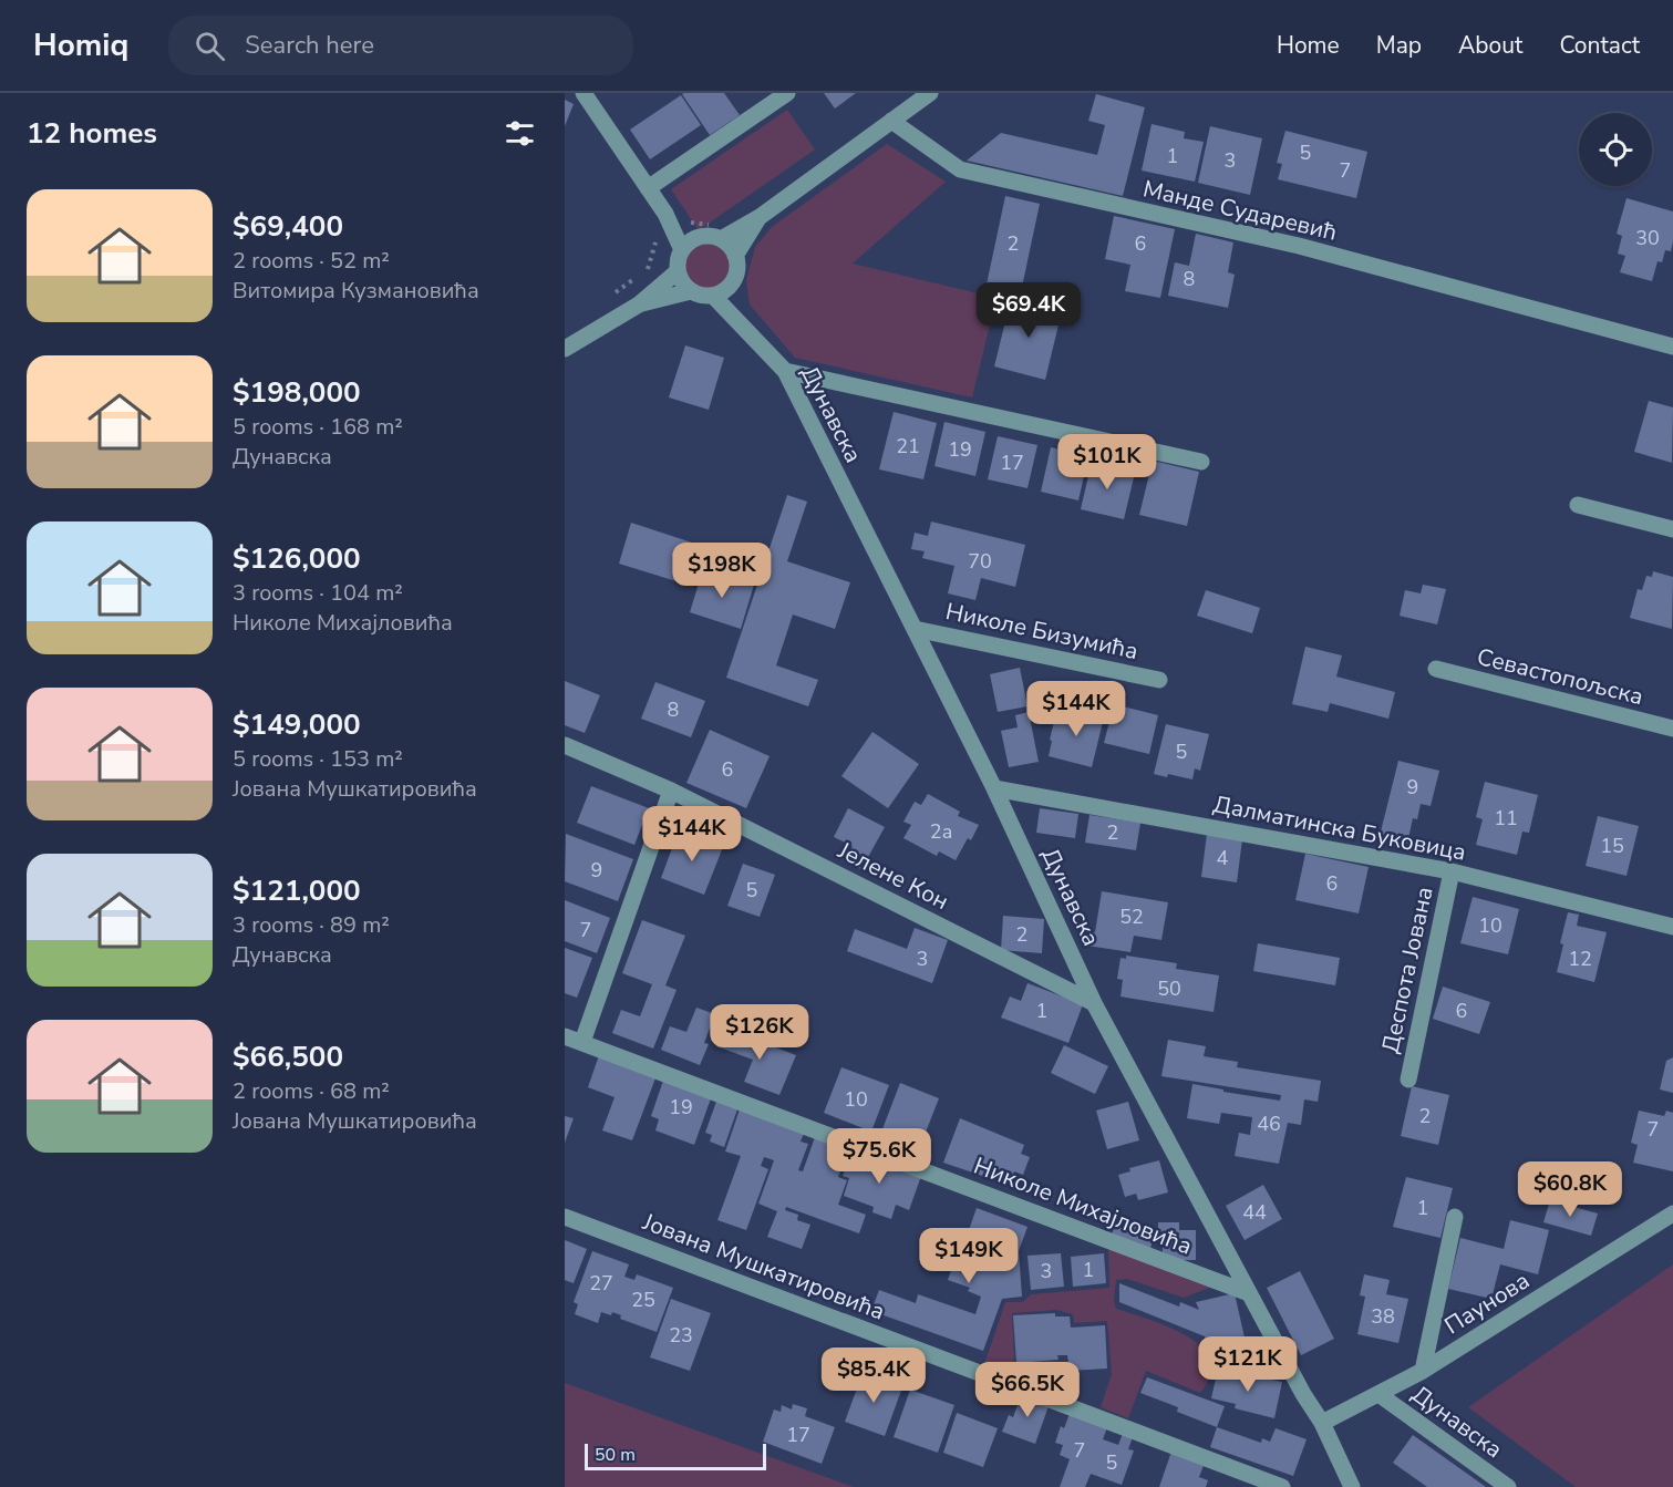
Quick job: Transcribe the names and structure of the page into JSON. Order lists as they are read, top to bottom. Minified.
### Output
{"streets":{"street":["Манде Сударевић","Дунавска","Николе Бизумића","Севастопољска","Далматинска Буковица","Јелене Кон","Деспота Јована","Николе Михајловића","Јована Мушкатировића","Паунова"]},"crossings":[["Дунавска","Николе Бизумића"],["Дунавска","Далматинска Буковица"],["Дунавска","Јелене Кон"],["Дунавска","Николе Михајловића"],["Дунавска","Паунова"],["Далматинска Буковица","Деспота Јована"]],"house_numbers":["5","1","3","7","30","2","6","8","21","19","17","70","8","5","6","9","11","2a","2","15","4","9","6","5","52","10","7","2","3","12","50","1","6","10","19","2","46","7","1","44","1","3","27","25","38","23","17","7","5"],"scale_bar":"50 m","page":{"header":"Homiq","search":"Search here","nav":["Home","Map","About","Contact"],"heading":"12 homes","list":[{"name":"$69,400","note":"2 rooms · 52 m² · Витомира Кузмановића"},{"name":"$198,000","note":"5 rooms · 168 m² · Дунавска"},{"name":"$126,000","note":"3 rooms · 104 m² · Николе Михајловића"},{"name":"$149,000","note":"5 rooms · 153 m² · Јована Мушкатировића"},{"name":"$121,000","note":"3 rooms · 89 m² · Дунавска"},{"name":"$66,500","note":"2 rooms · 68 m² · Јована Мушкатировића"}],"price":["$69.4K","$101K","$198K","$144K","$144K","$126K","$75.6K","$60.8K","$149K","$121K","$85.4K","$66.5K"],"scale":"50 m"}}
